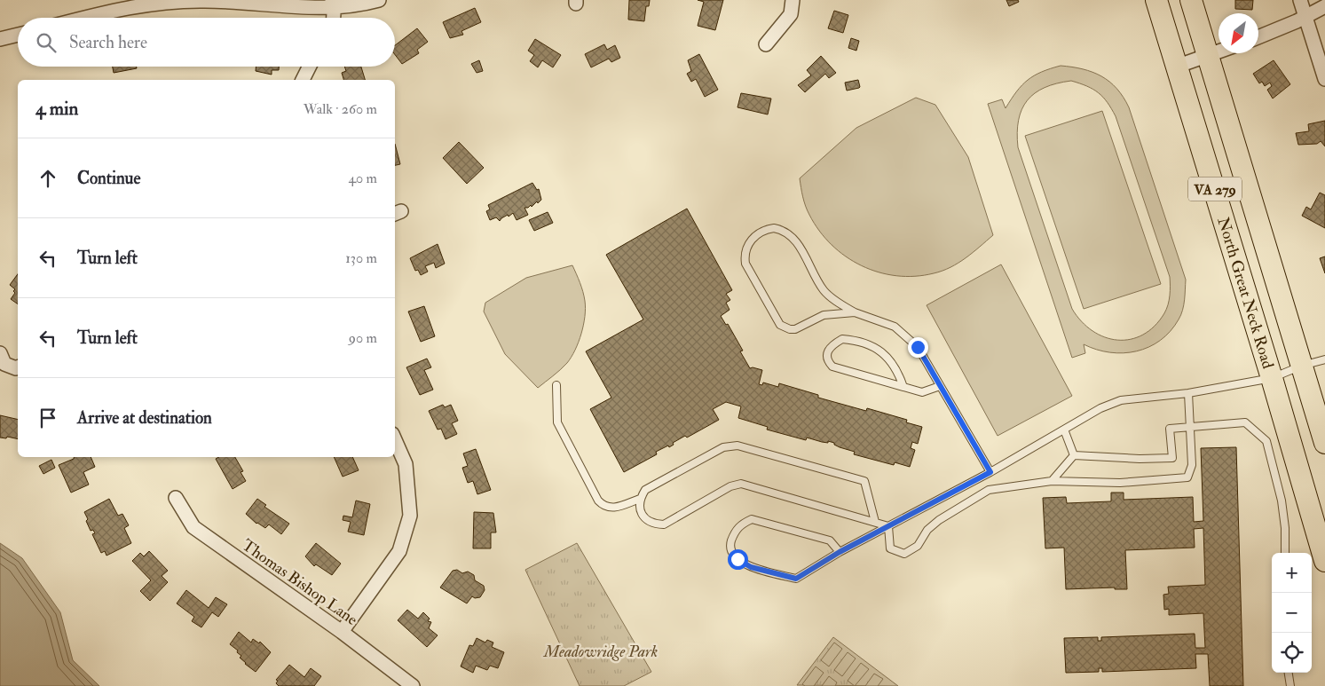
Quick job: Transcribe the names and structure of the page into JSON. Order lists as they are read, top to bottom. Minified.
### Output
{"streets":{"main road":["VA 279","North Great Neck Road"],"street":["Thomas Bishop Lane"]},"parks":["Meadowridge Park"],"north":"bottom left","page":{"search":"Search here","heading":["4 min","Walk · 260 m"],"list":[["Continue","40 m"],["Turn left","130 m"],["Turn left","90 m"],"Arrive at destination"],"map_buttons":["+","−"]}}
